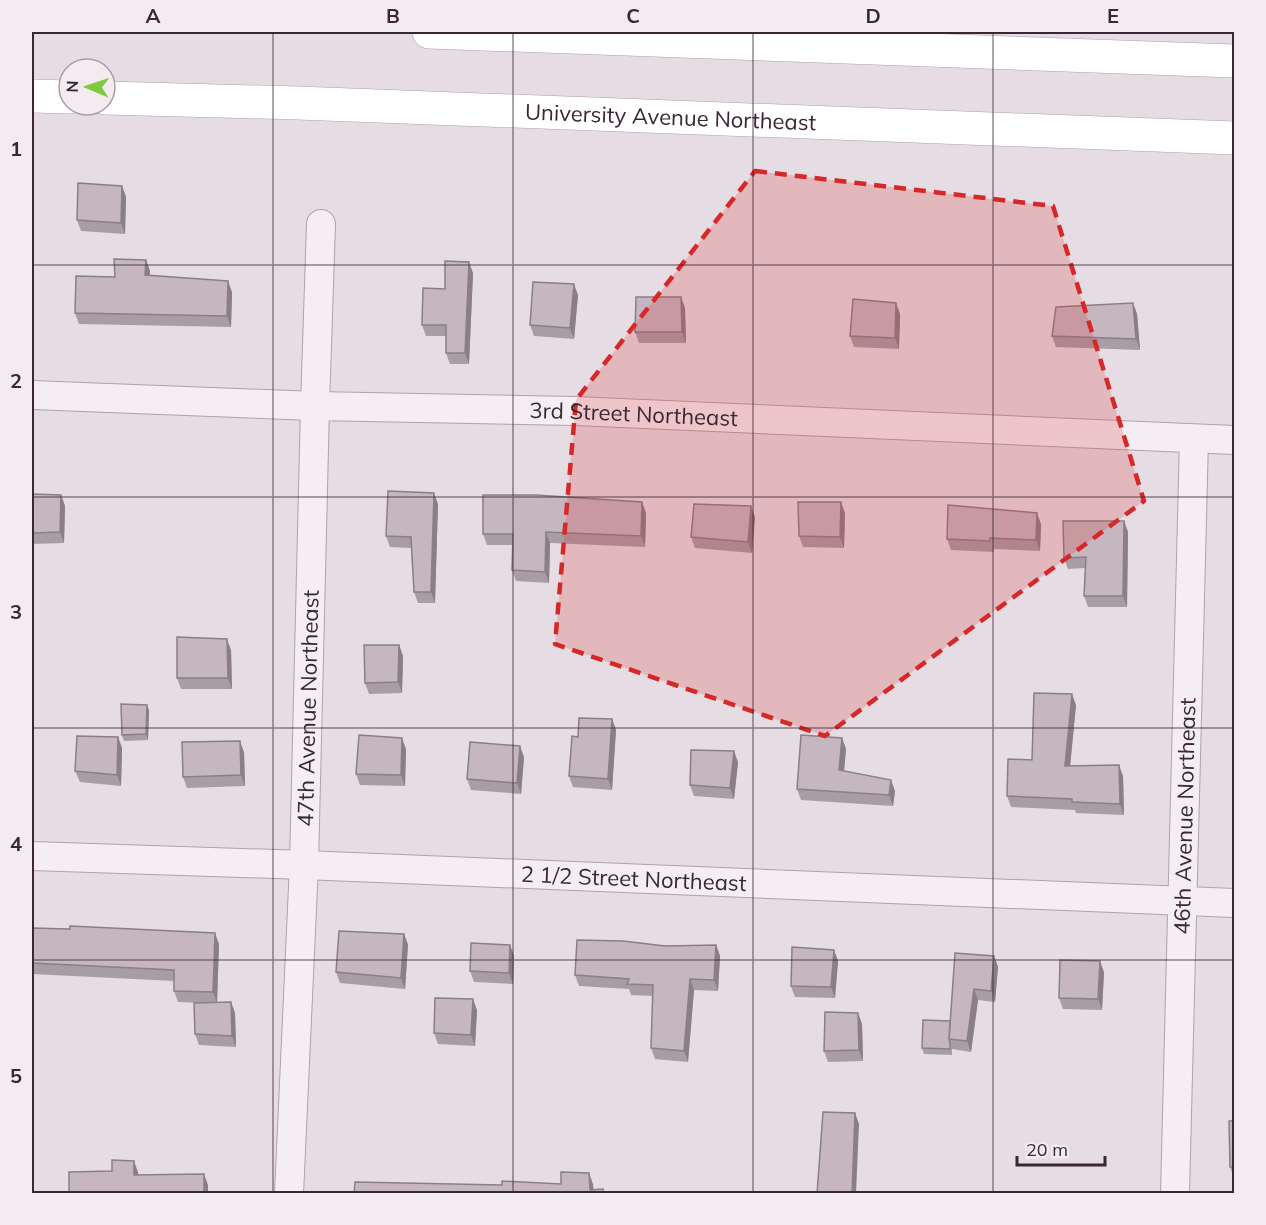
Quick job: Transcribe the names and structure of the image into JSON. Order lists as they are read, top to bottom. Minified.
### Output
{"streets":{"main road":["University Avenue Northeast"],"street":["3rd Street Northeast","47th Avenue Northeast","46th Avenue Northeast","2 1/2 Street Northeast"]},"crossings":[["3rd Street Northeast","47th Avenue Northeast"],["3rd Street Northeast","46th Avenue Northeast"],["47th Avenue Northeast","2 1/2 Street Northeast"],["46th Avenue Northeast","2 1/2 Street Northeast"]],"scale_bar":"20 m","north":"left","grid":{"columns":["A","B","C","D","E"],"rows":["1","2","3","4","5"]}}
